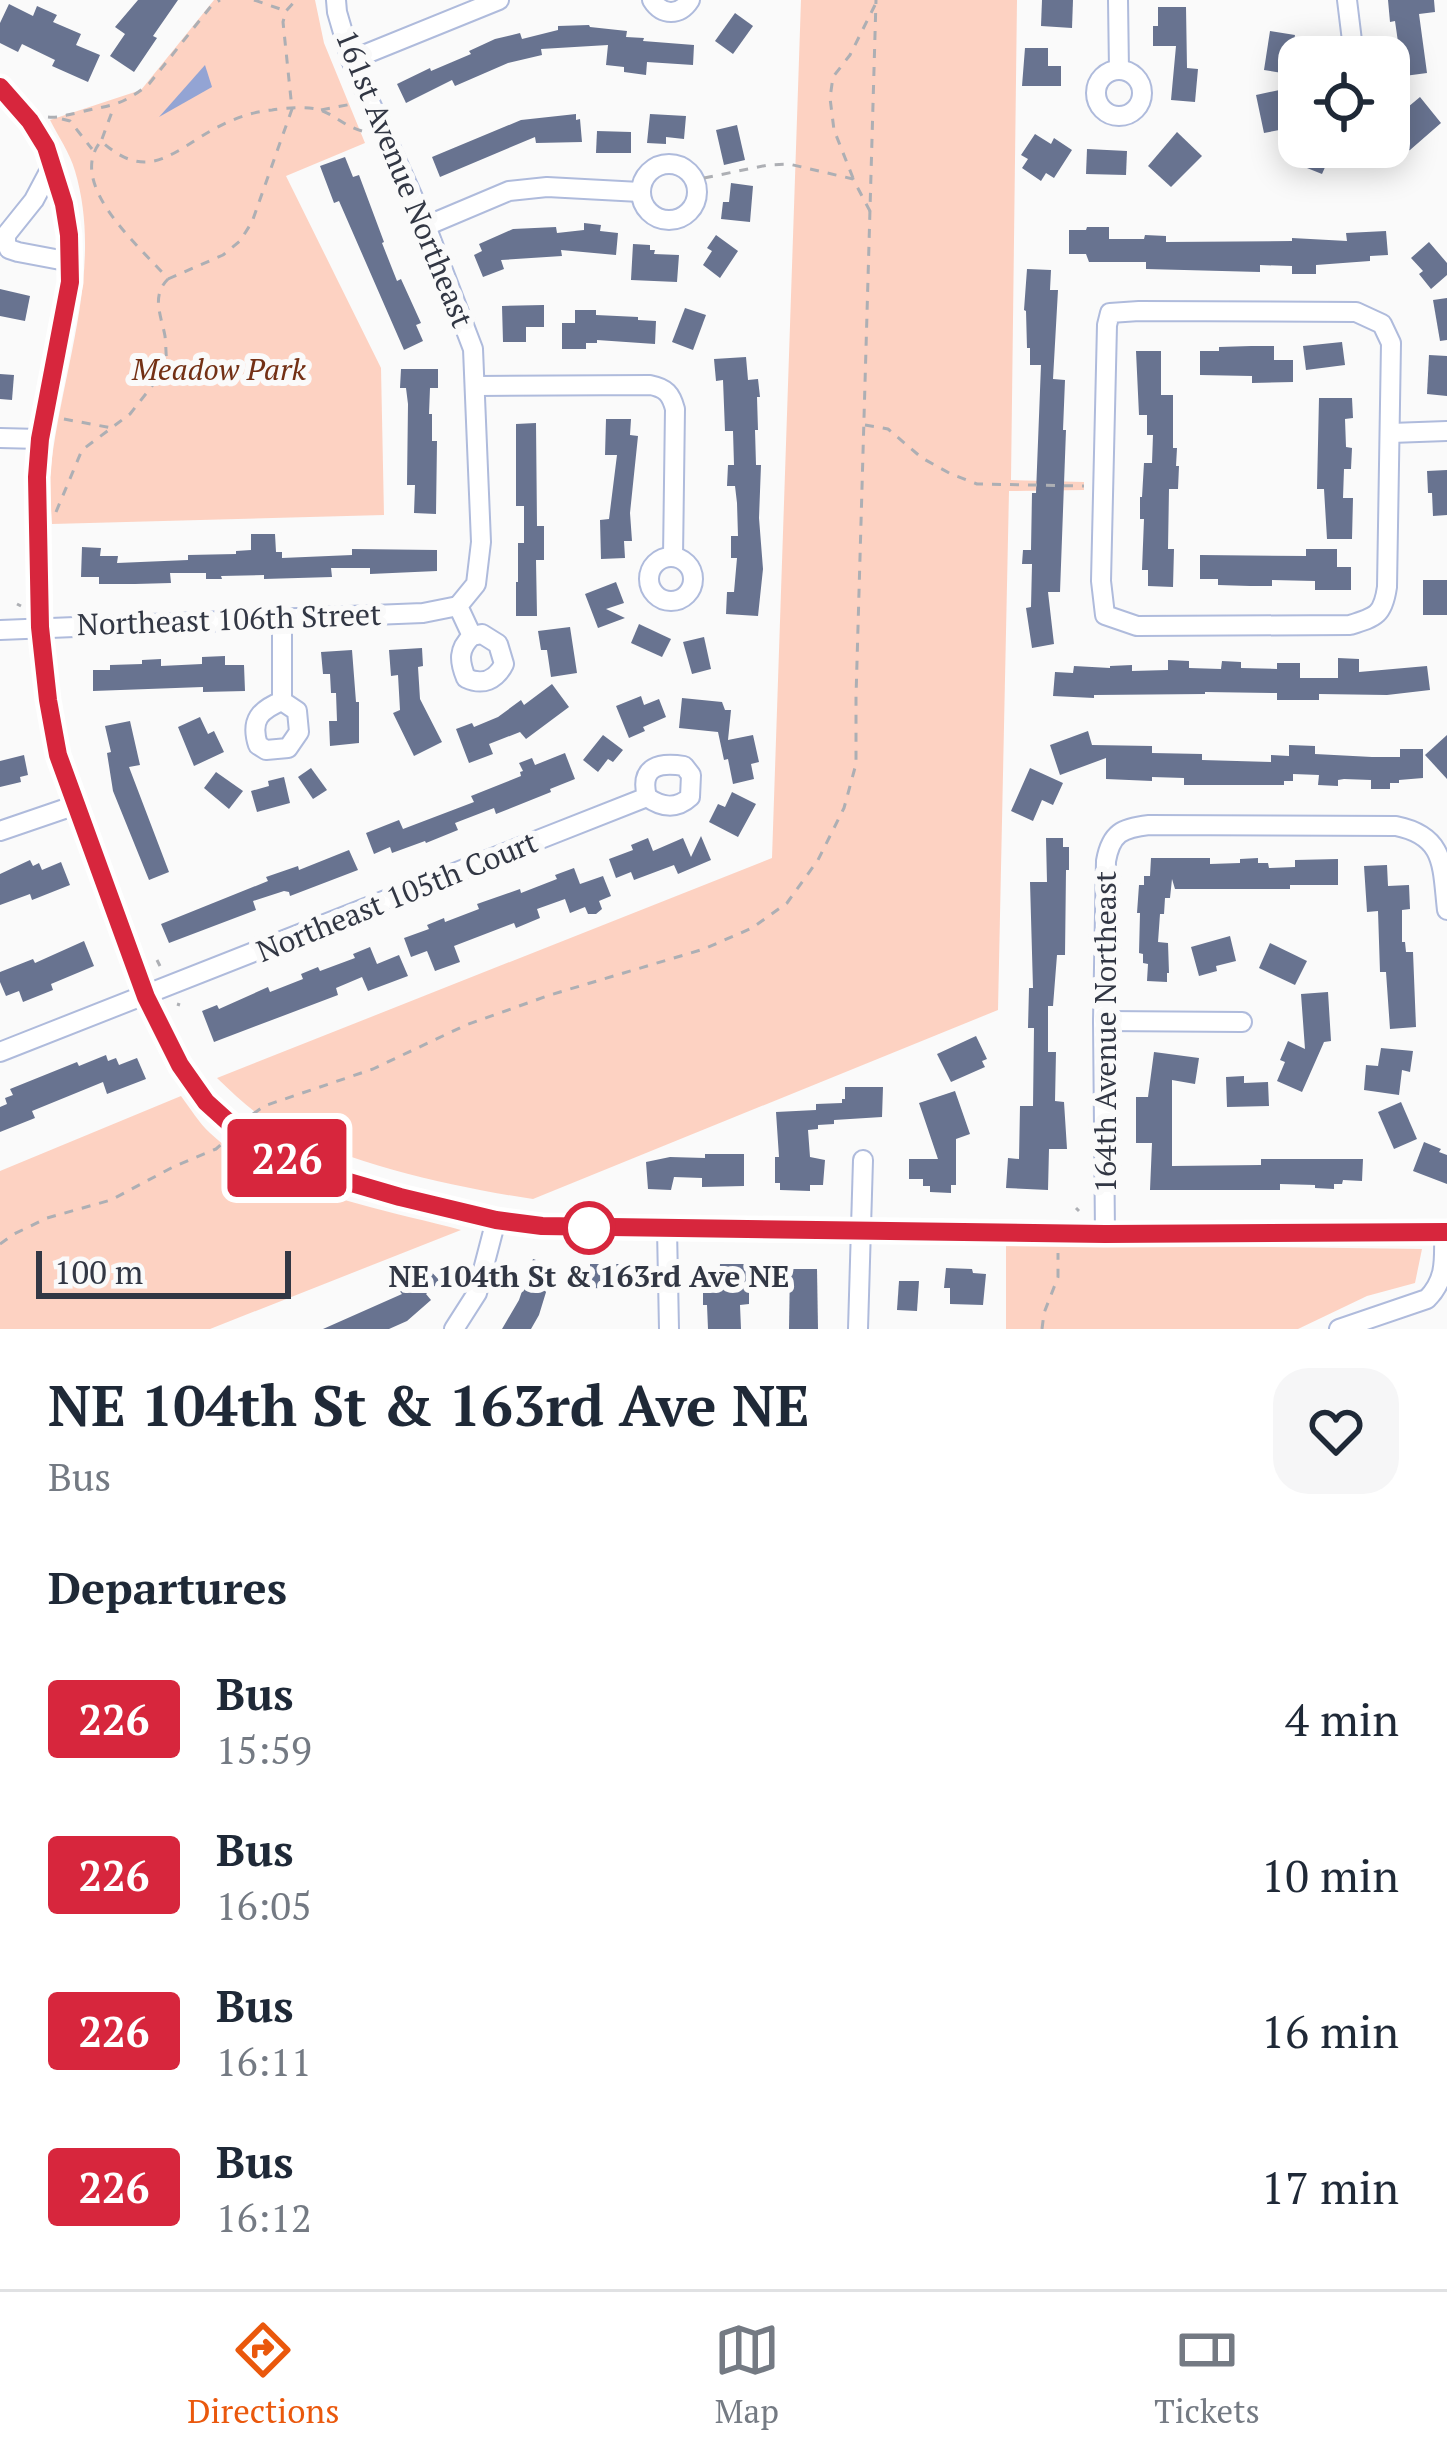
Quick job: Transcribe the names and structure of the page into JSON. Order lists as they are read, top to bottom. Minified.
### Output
{"streets":{"street":["161st Avenue Northeast","Northeast 106th Street","Northeast 105th Court","164th Avenue Northeast"]},"crossings":[["161st Avenue Northeast","Northeast 106th Street"]],"parks":["Meadow Park"],"places":["NE 104th St & 163rd Ave NE"],"lines":["bus line 226"],"scale_bar":"100 m","page":{"on_map":"226","scale":"100 m","heading":[["NE 104th St & 163rd Ave NE","Bus"],"Departures"],"list":[{"mark":"226","name":"Bus","note":"15:59","value":"4 min"},{"mark":"226","name":"Bus","note":"16:05","value":"10 min"},{"mark":"226","name":"Bus","note":"16:11","value":"16 min"},{"mark":"226","name":"Bus","note":"16:12","value":"17 min"}],"tabs":["Directions","Map","Tickets"]}}
